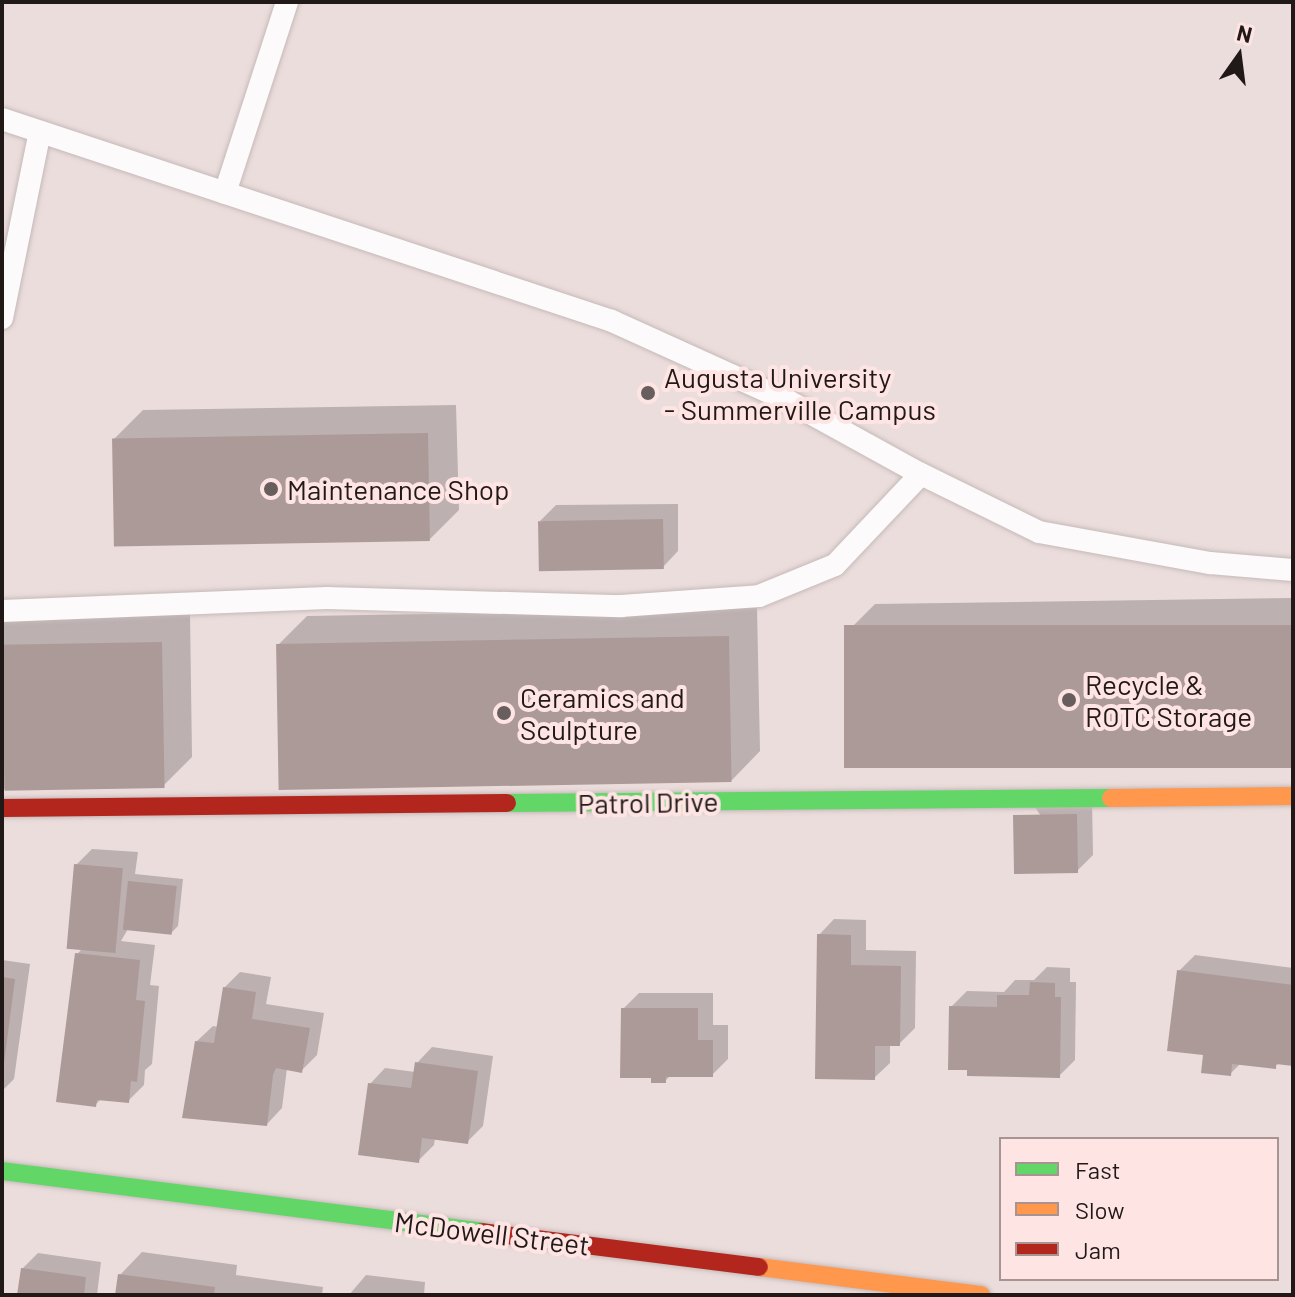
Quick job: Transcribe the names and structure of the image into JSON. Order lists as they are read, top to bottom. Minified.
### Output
{"streets":{"street":["Patrol Drive","McDowell Street"]},"places":["Augusta University - Summerville Campus","Maintenance Shop","Recycle & ROTC Storage","Ceramics and Sculpture"],"legend":["Fast","Slow","Jam"],"north":"top"}
